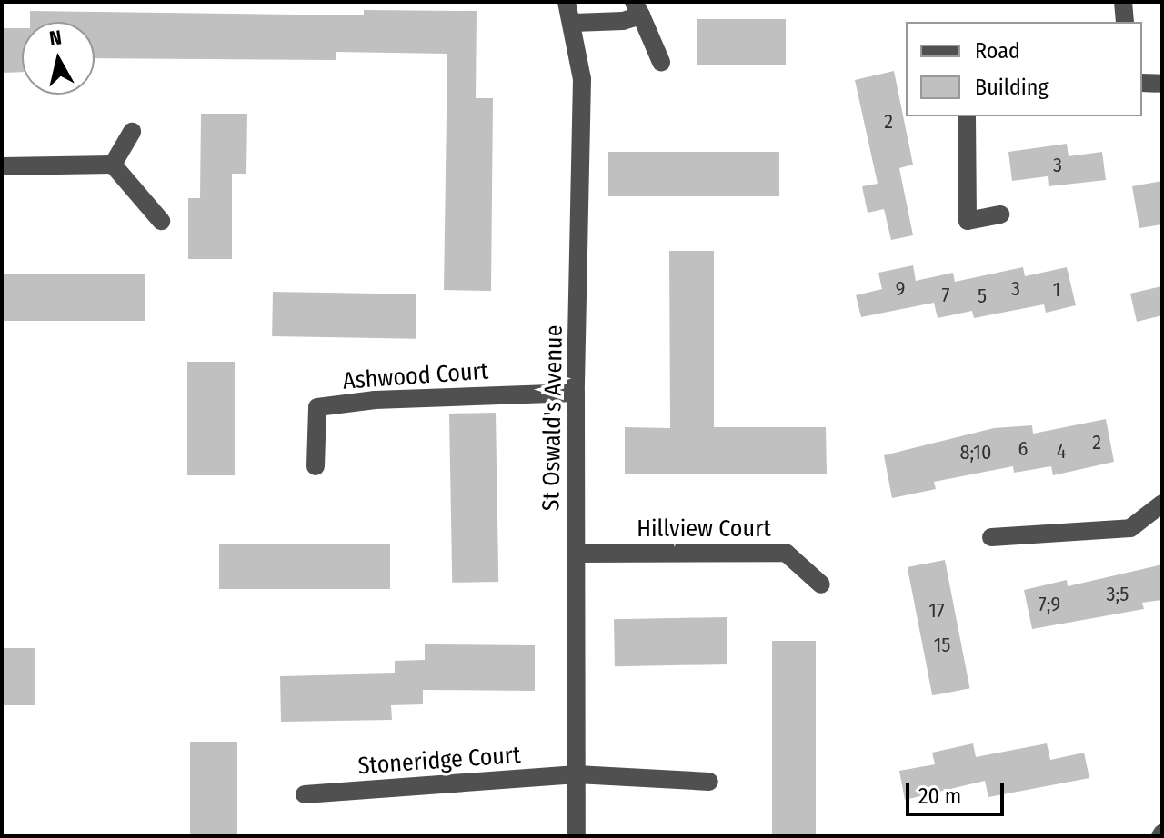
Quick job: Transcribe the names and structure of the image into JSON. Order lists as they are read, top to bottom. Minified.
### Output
{"streets":{"street":["Ashwood Court","St Oswald's Avenue","Hillview Court","Stoneridge Court"]},"crossings":[["Ashwood Court","St Oswald's Avenue"],["St Oswald's Avenue","Hillview Court"],["St Oswald's Avenue","Stoneridge Court"]],"house_numbers":["2","3","9","3","1","7","5","2","6","4","8;10","3;5","7;9","17","15"],"legend":["Road","Building"],"scale_bar":"20 m","north":"top"}
